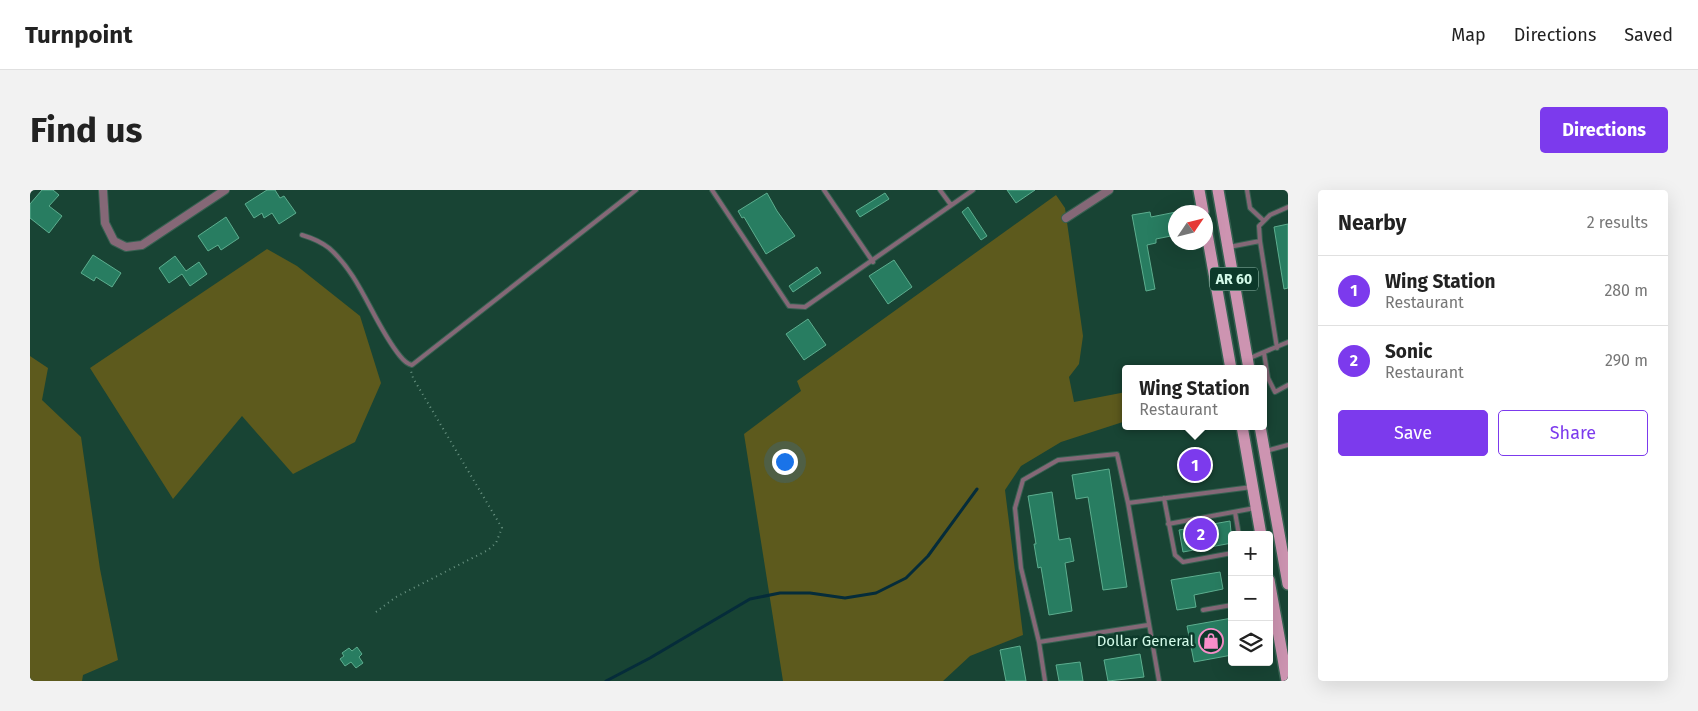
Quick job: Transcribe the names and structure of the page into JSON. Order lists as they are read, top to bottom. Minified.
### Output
{"streets":{"main road":["AR 60"]},"places":{"shop":["Dollar General"]},"north":"top right","page":{"header":"Turnpoint","nav":["Map","Directions","Saved"],"buttons":["Directions",["Save","Share"]],"title":"Find us","heading":["Nearby","2 results"],"list":[{"mark":"1","name":"Wing Station","note":"Restaurant","value":"280 m"},{"mark":"2","name":"Sonic","note":"Restaurant","value":"290 m"}],"popup":["Wing Station","Restaurant"],"pins":["1","2"],"map_buttons":["+","−"]}}
